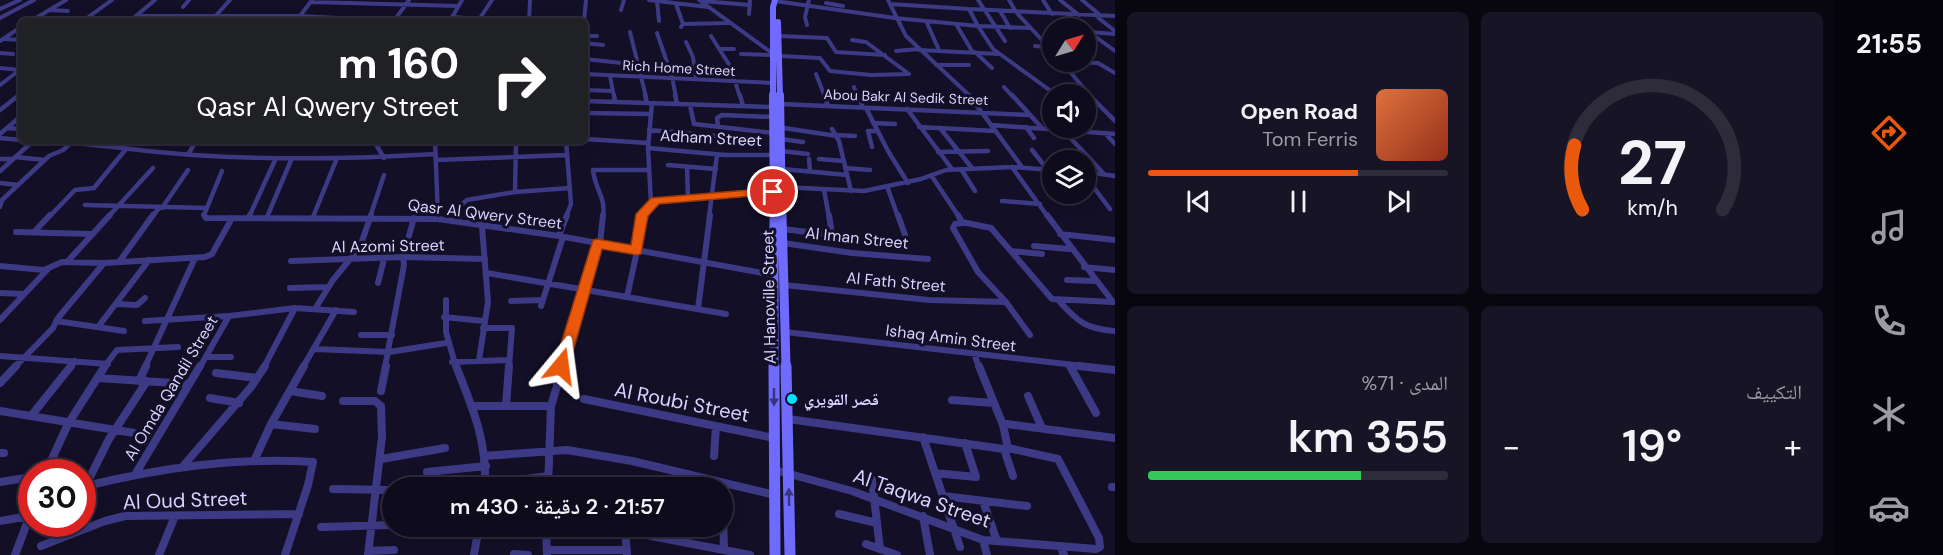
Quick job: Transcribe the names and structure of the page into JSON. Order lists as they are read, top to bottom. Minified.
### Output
{"streets":{"street":["Rich Home Street","Abou Bakr Al Sedik Street","Adham Street","Qasr Al Qwery Street","Al Iman Street","Al Azomi Street","Al Fath Street","Al Hanoville Street","Ishaq Amin Street","Al Omda Qandil Street","Al Roubi Street","Al Taqwa Street","Al Oud Street"]},"crossings":[["Rich Home Street","Al Hanoville Street"],["Abou Bakr Al Sedik Street","Al Hanoville Street"],["Adham Street","Al Hanoville Street"],["Qasr Al Qwery Street","Al Hanoville Street"],["Al Iman Street","Al Hanoville Street"],["Al Fath Street","Al Hanoville Street"],["Al Hanoville Street","Ishaq Amin Street"],["Al Hanoville Street","Al Roubi Street"],["Al Hanoville Street","Al Taqwa Street"]],"places":["قصر القويري"],"north":"top right","page":{"tabs":"21:55","turn":["160 m","Qasr Al Qwery Street"],"song":["Open Road","Tom Ferris"],"tile":["التكييف",["المدى · 71%","355 km"]],"heat":["−","19°","+"],"limit":"30","trip":"21:57 · 2 دقيقة · 430 m","gauge":["27","km/h"]}}
